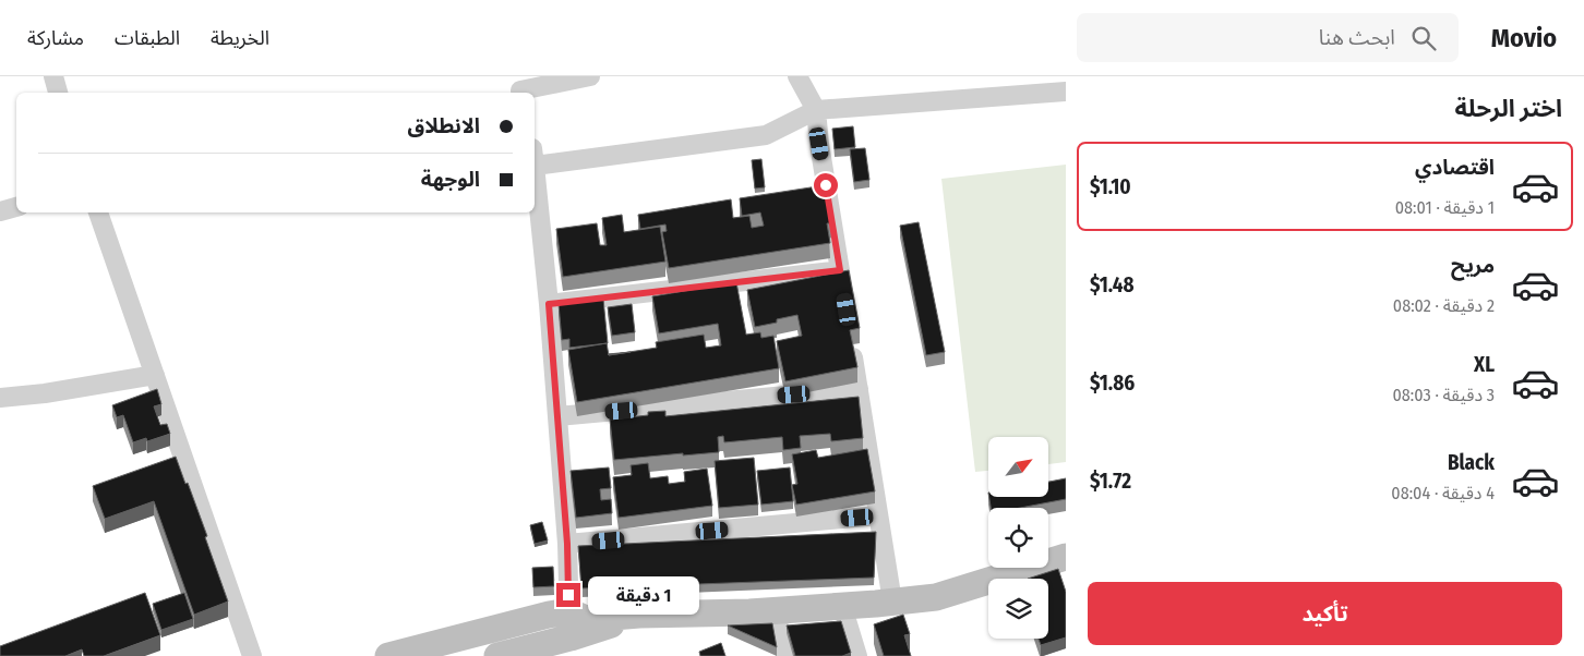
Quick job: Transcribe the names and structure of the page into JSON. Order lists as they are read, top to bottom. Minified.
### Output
{"north":"top right","page":{"header":"Movio","search":"ابحث هنا","nav":["الخريطة","الطبقات","مشاركة"],"heading":"اختر الرحلة","banner":["الانطلاق","الوجهة"],"list":[{"name":"اقتصادي","note":"1 دقيقة · 08:01","value":"$1.10"},{"name":"مريح","note":"2 دقيقة · 08:02","value":"$1.48"},{"name":"XL","note":"3 دقيقة · 08:03","value":"$1.86"},{"name":"Black","note":"4 دقيقة · 08:04","value":"$1.72"}],"buttons":"تأكيد","bubble":"1 دقيقة"}}
